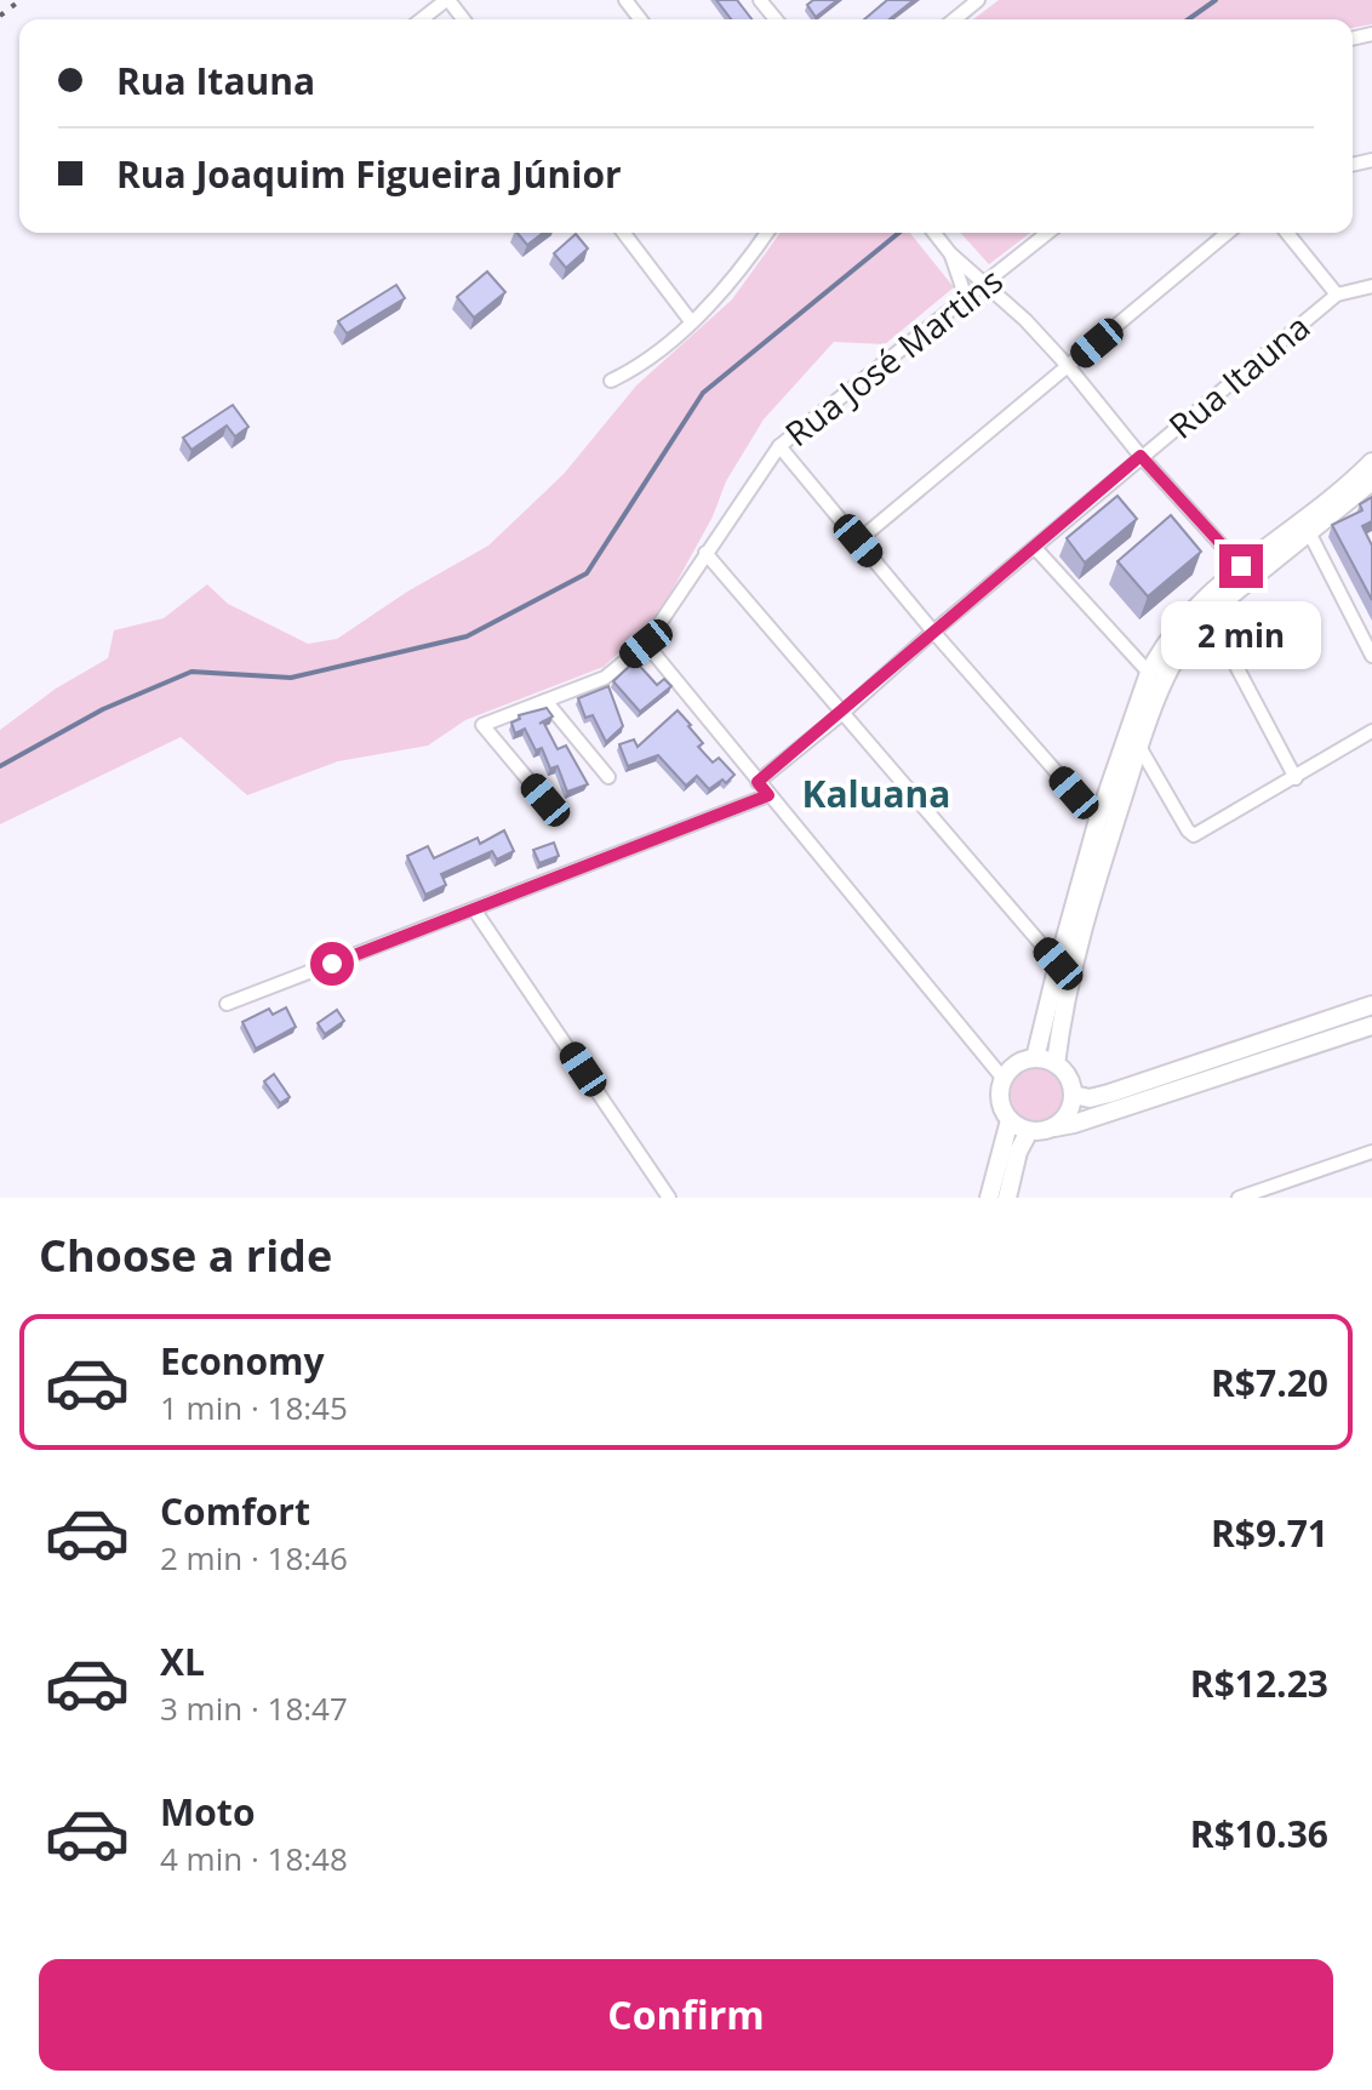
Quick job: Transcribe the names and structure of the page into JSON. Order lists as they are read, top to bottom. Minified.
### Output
{"streets":{"street":["Rua José Martins","Rua Itauna"]},"districts":["Kaluana"],"page":{"banner":["Rua Itauna","Rua Joaquim Figueira Júnior"],"bubble":"2 min","heading":"Choose a ride","list":[{"name":"Economy","note":"1 min · 18:45","value":"R$7.20"},{"name":"Comfort","note":"2 min · 18:46","value":"R$9.71"},{"name":"XL","note":"3 min · 18:47","value":"R$12.23"},{"name":"Moto","note":"4 min · 18:48","value":"R$10.36"}],"buttons":"Confirm"}}
